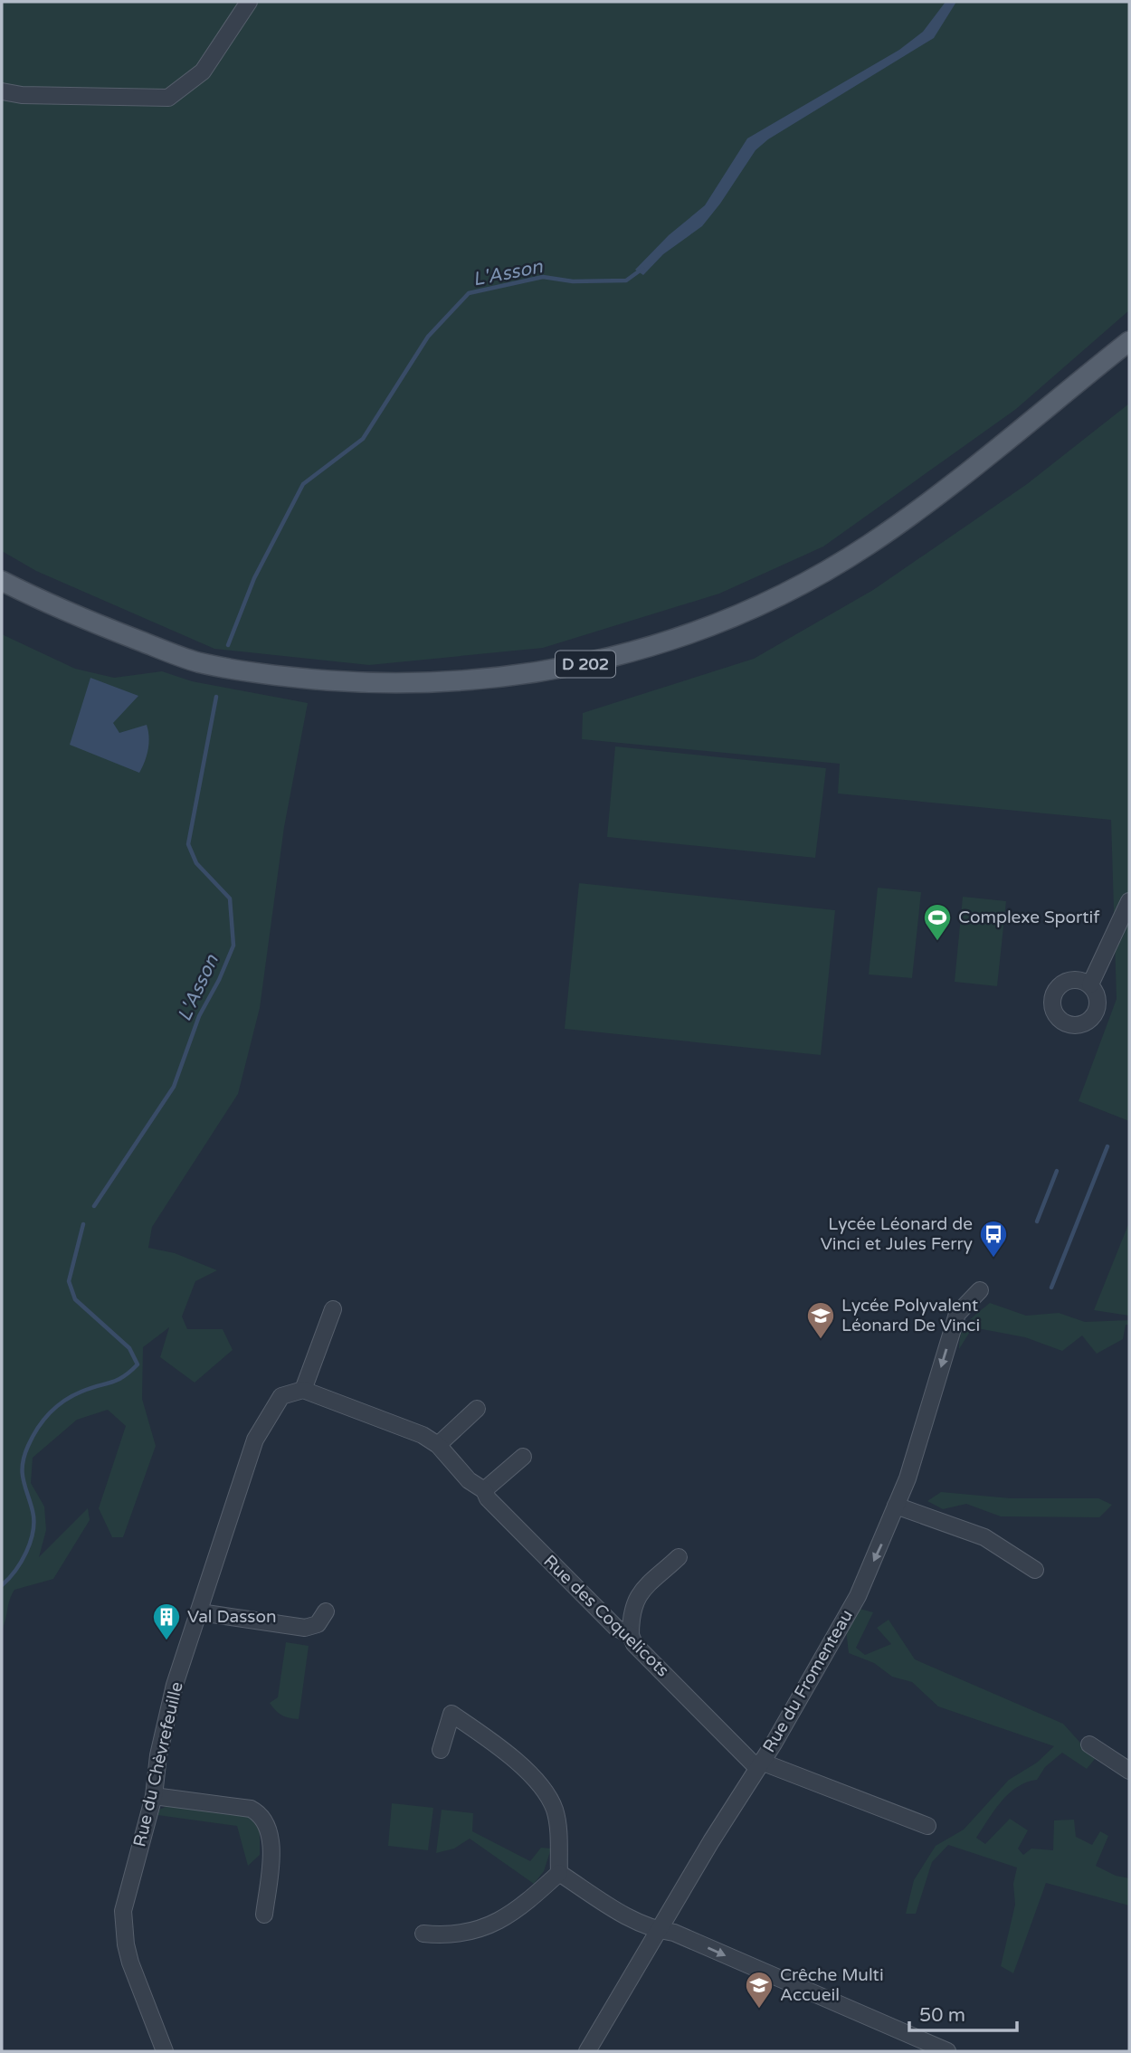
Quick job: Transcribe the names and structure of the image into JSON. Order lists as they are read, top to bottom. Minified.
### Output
{"streets":{"main road":["D 202"],"street":["Rue des Coquelicots","Rue du Fromenteau","Rue du Chèvrefeuille"]},"crossings":[["Rue des Coquelicots","Rue du Fromenteau"],["Rue des Coquelicots","Rue du Chèvrefeuille"]],"one_way":["Rue du Fromenteau"],"water":["L'Asson"],"places":{"sports":["Complexe Sportif"],"bus stop":["Lycée Léonard de Vinci et Jules Ferry"],"school or university":["Lycée Polyvalent Léonard De Vinci","Crêche Multi Accueil"],"building":["Val Dasson"]},"scale_bar":"50 m"}
